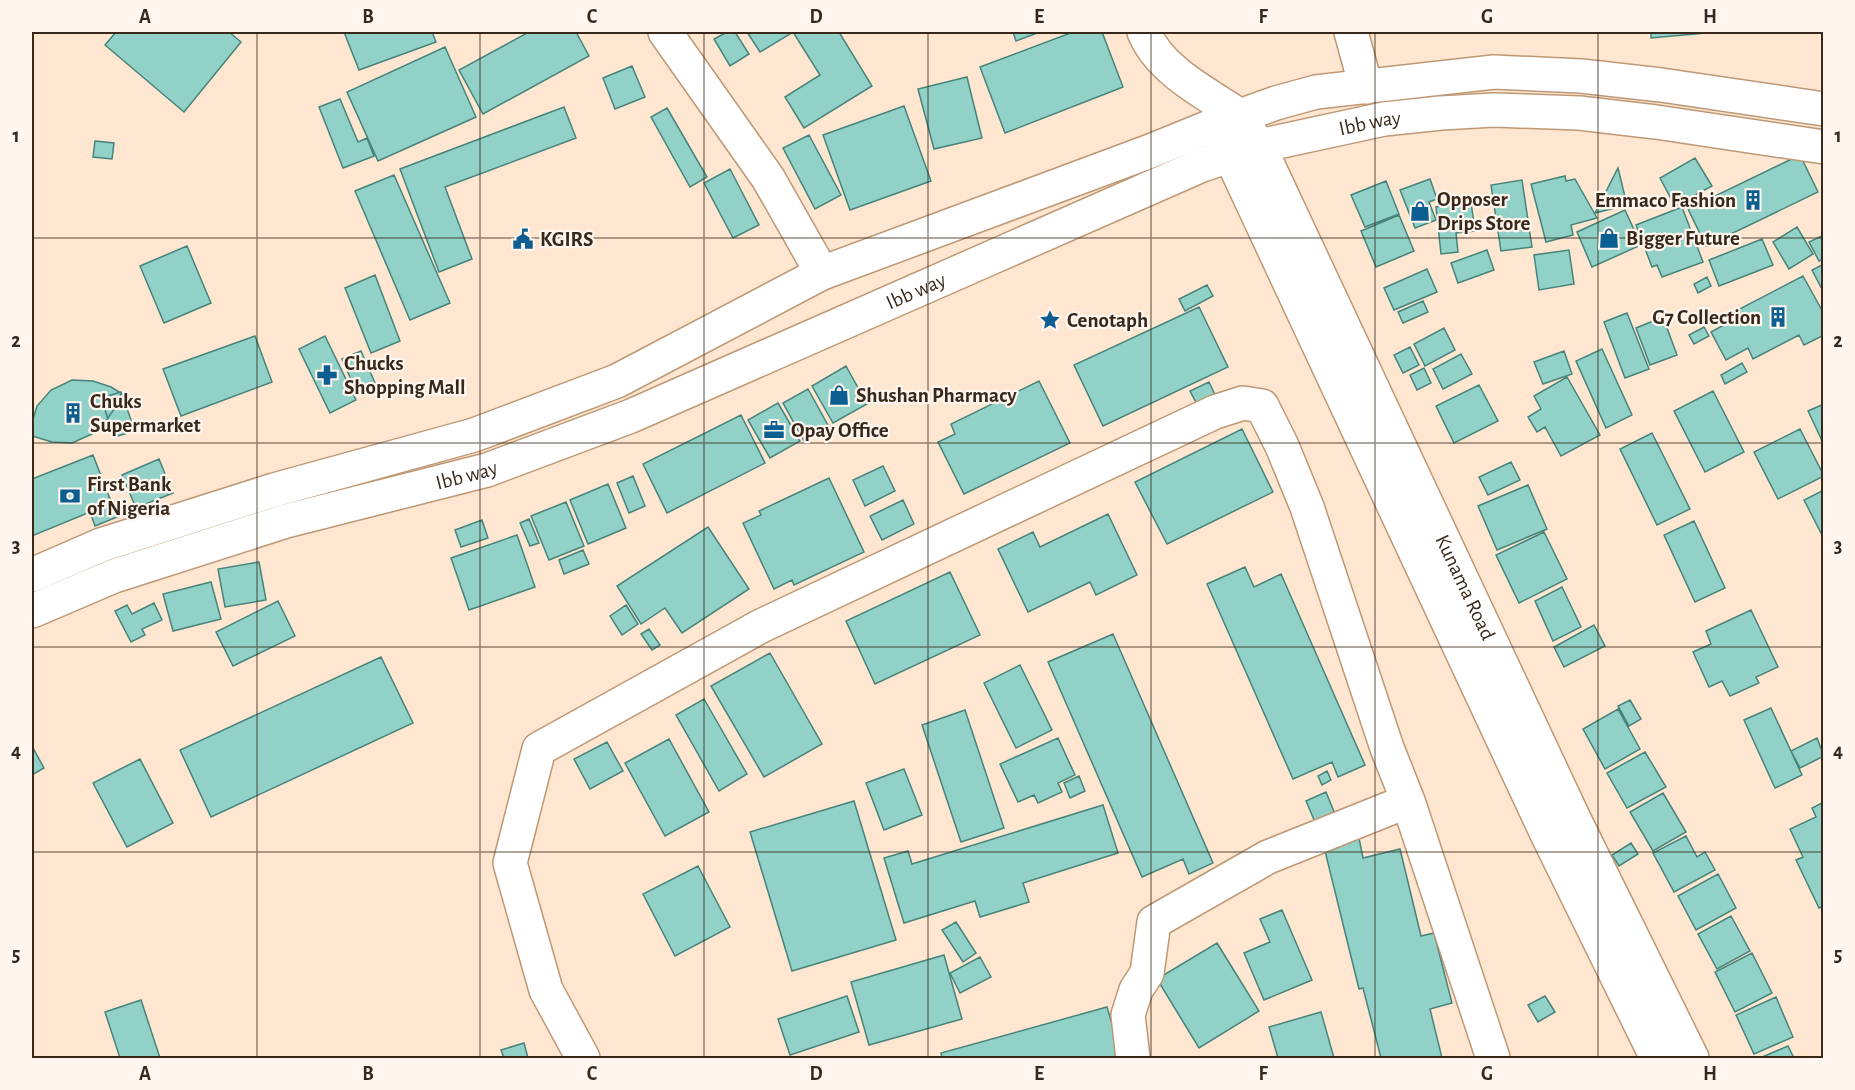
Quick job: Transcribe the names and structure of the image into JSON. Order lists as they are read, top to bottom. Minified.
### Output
{"streets":{"main road":["Ibb way","Kunama Road"]},"crossings":[["Ibb way","Kunama Road"]],"places":{"building":["Emmaco Fashion","G7 Collection","Chuks Supermarket"],"shop":["Opposer Drips Store","Bigger Future","Shushan Pharmacy"],"public building":["KGIRS"],"place":["Cenotaph"],"pharmacy":["Chucks Shopping Mall"],"office":["Opay Office"],"bank":["First Bank of Nigeria"]},"grid":{"columns":["A","B","C","D","E","F","G","H"],"rows":["1","2","3","4","5"]}}
